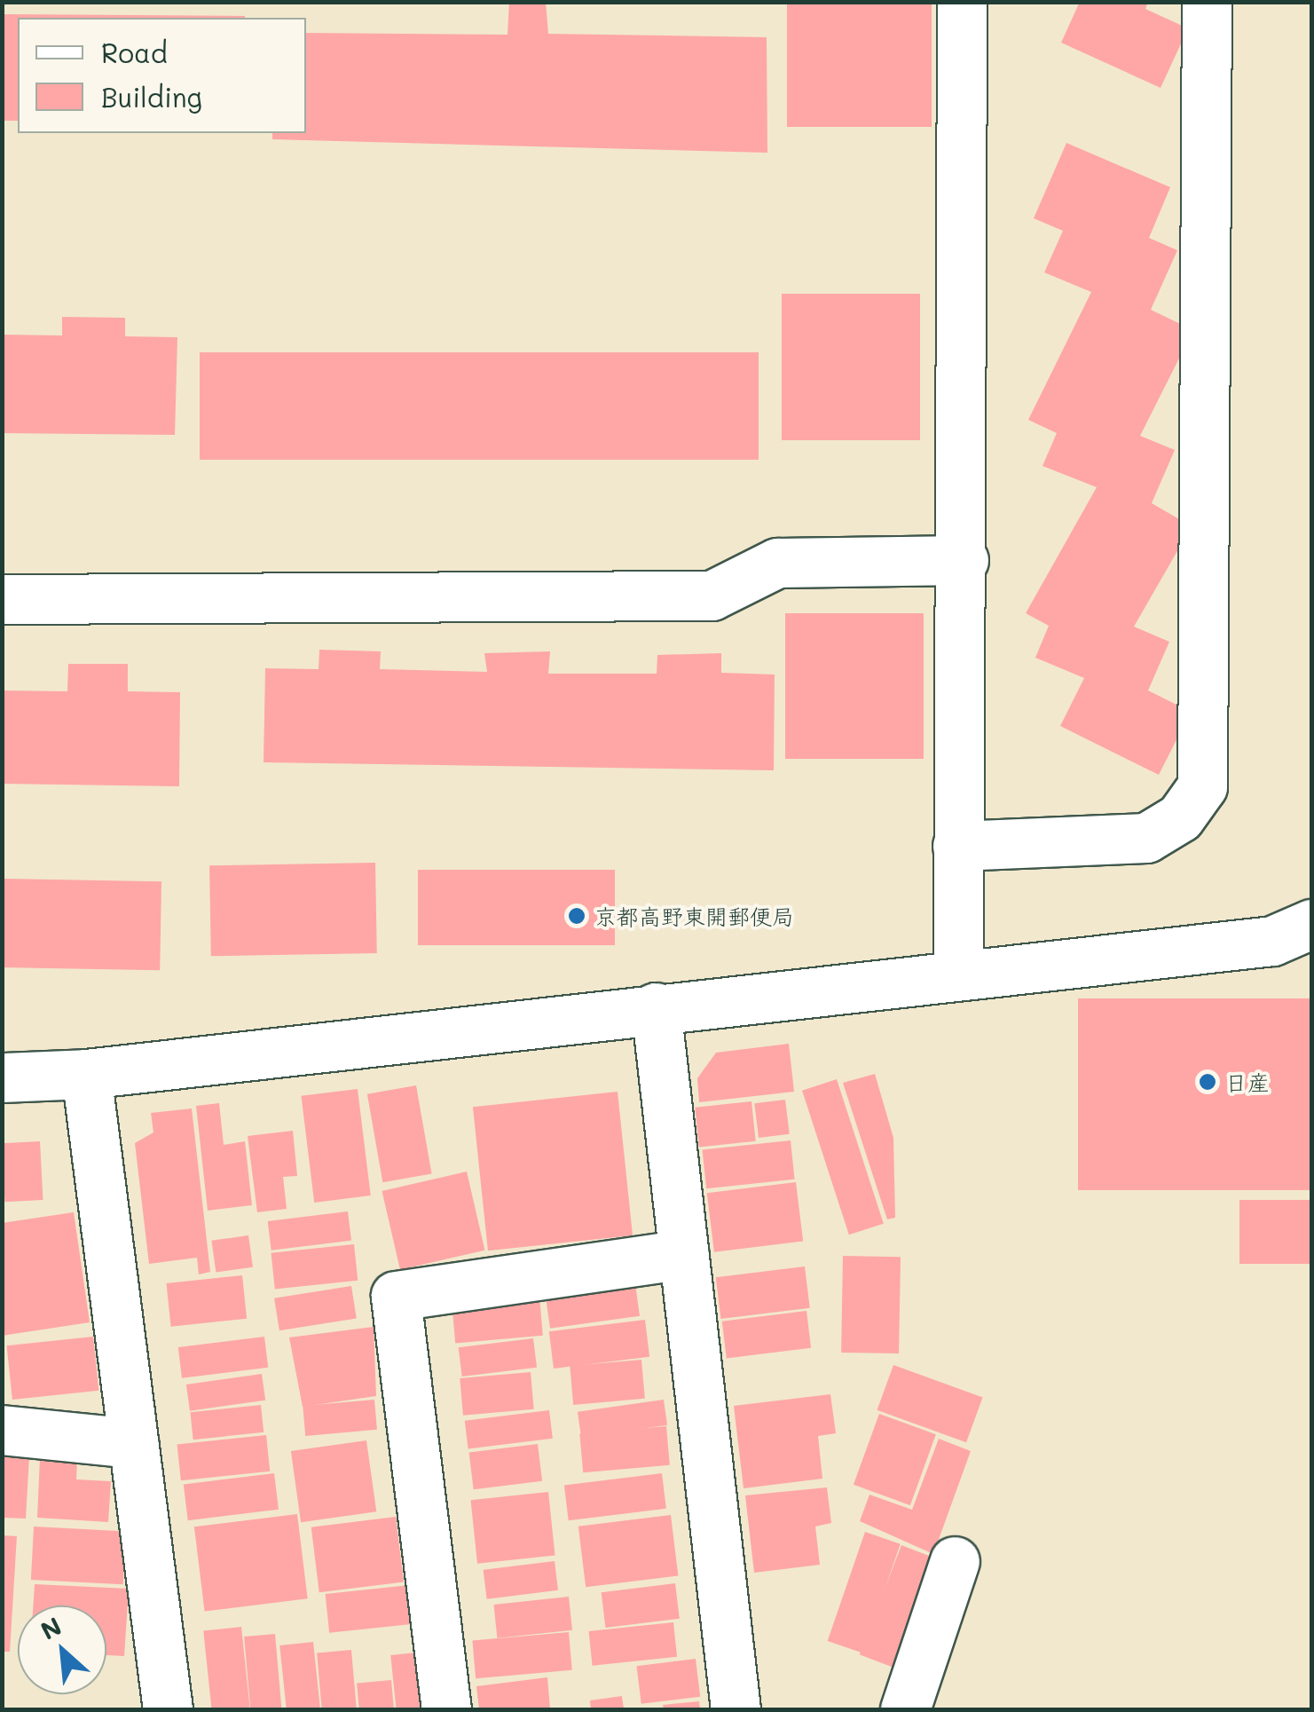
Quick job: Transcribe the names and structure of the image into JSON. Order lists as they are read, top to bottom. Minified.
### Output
{"places":["京都高野東開郵便局","日産"],"legend":["Road","Building"],"north":"top left"}
